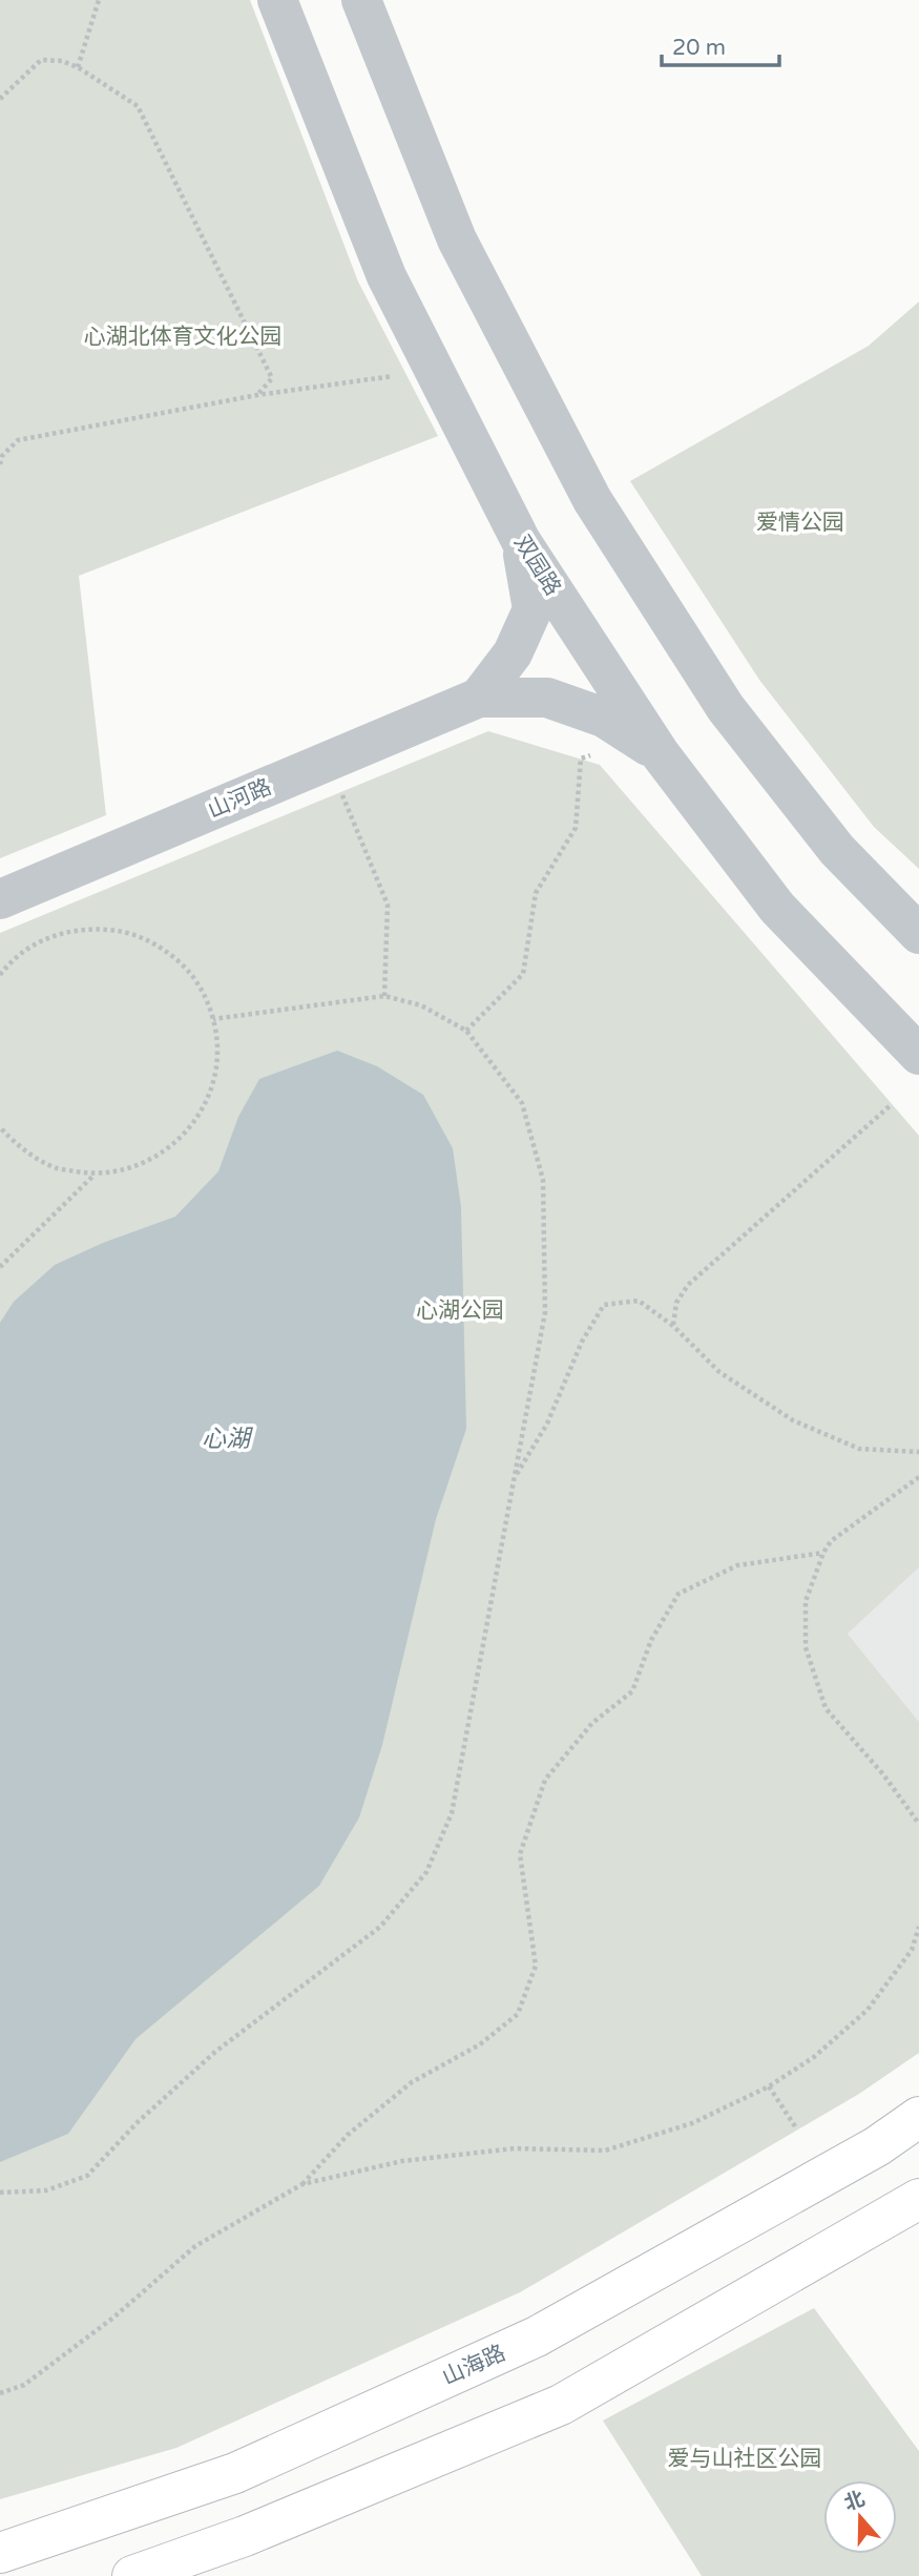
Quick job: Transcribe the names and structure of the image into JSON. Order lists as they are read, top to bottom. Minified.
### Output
{"streets":{"main road":["山海路"],"street":["双园路","山河路"]},"water":["心湖"],"parks":["心湖北体育文化公园","爱情公园","心湖公园","爱与山社区公园"],"scale_bar":"20 m","north":"top"}
